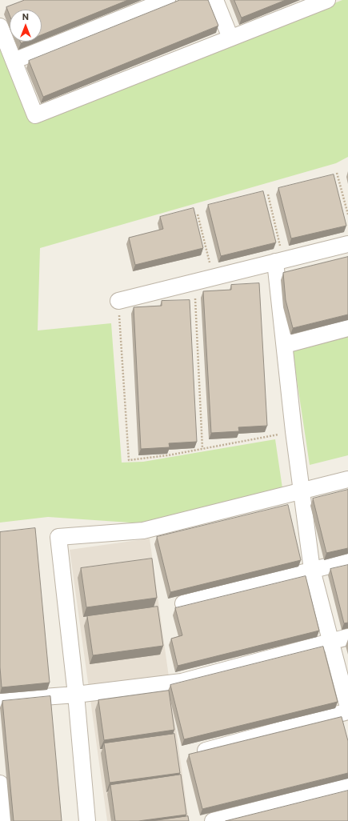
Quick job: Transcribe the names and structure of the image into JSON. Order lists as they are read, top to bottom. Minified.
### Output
{"north":"top"}
